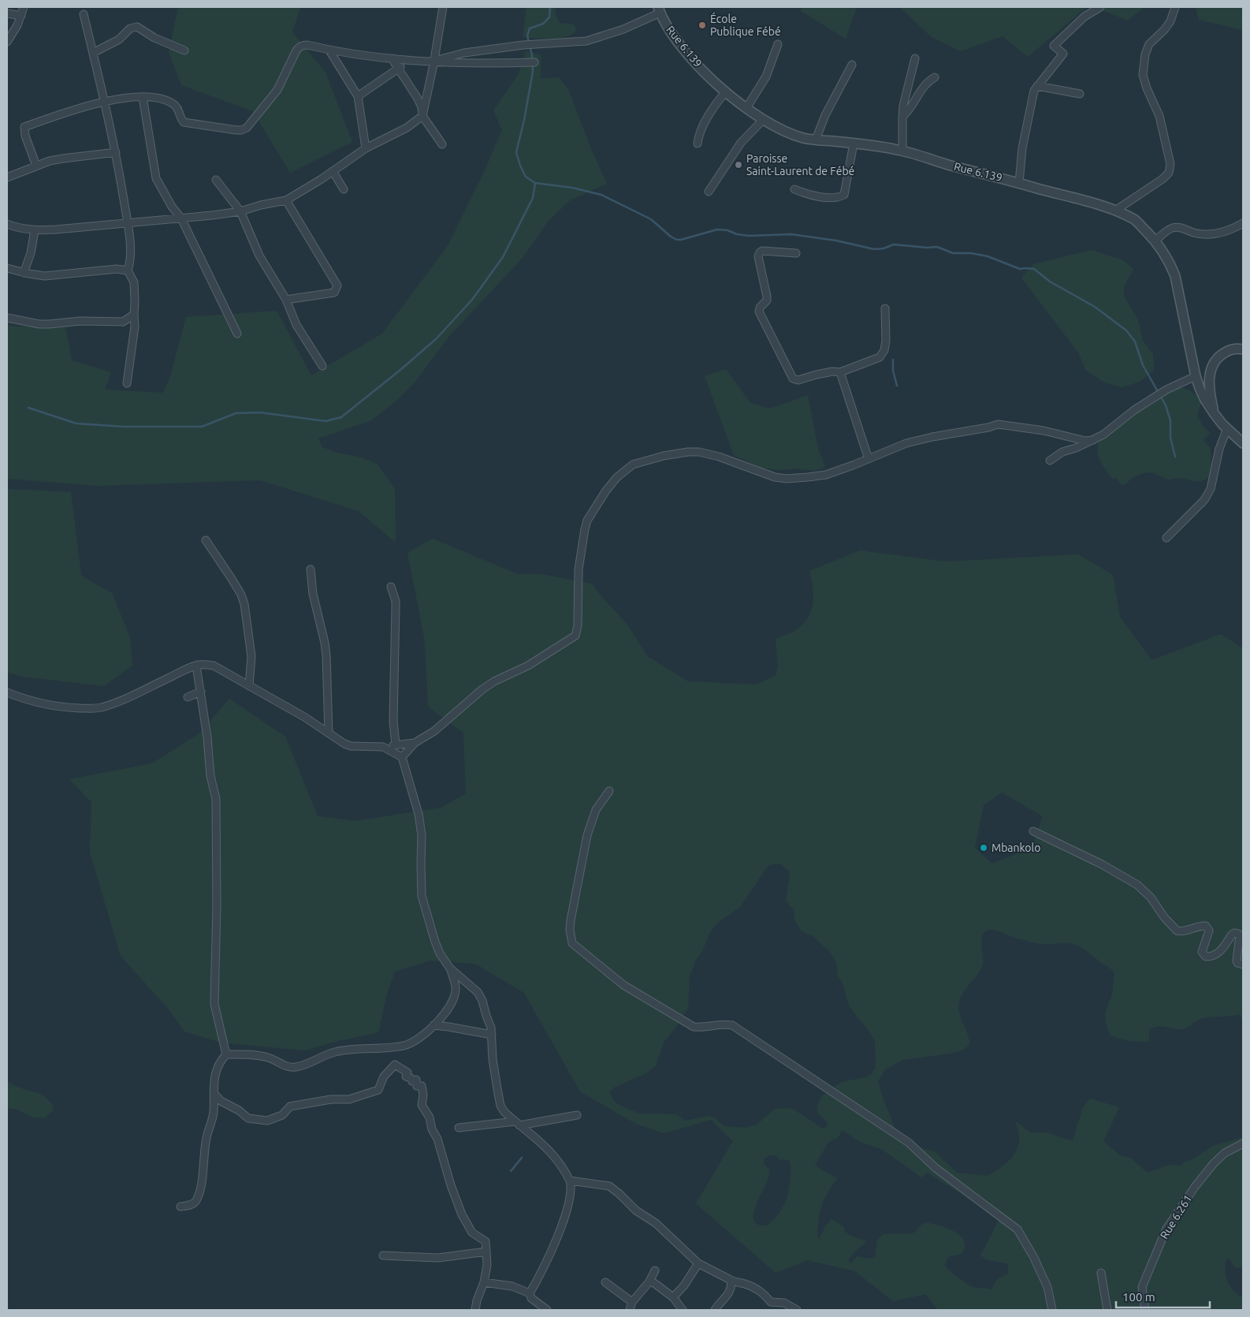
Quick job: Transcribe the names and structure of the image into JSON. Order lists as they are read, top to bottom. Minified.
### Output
{"streets":{"street":["Rue 6.139","Rue 6.261"]},"places":["École Publique Fébé","Paroisse Saint-Laurent de Fébé","Mbankolo"],"scale_bar":"100 m"}
